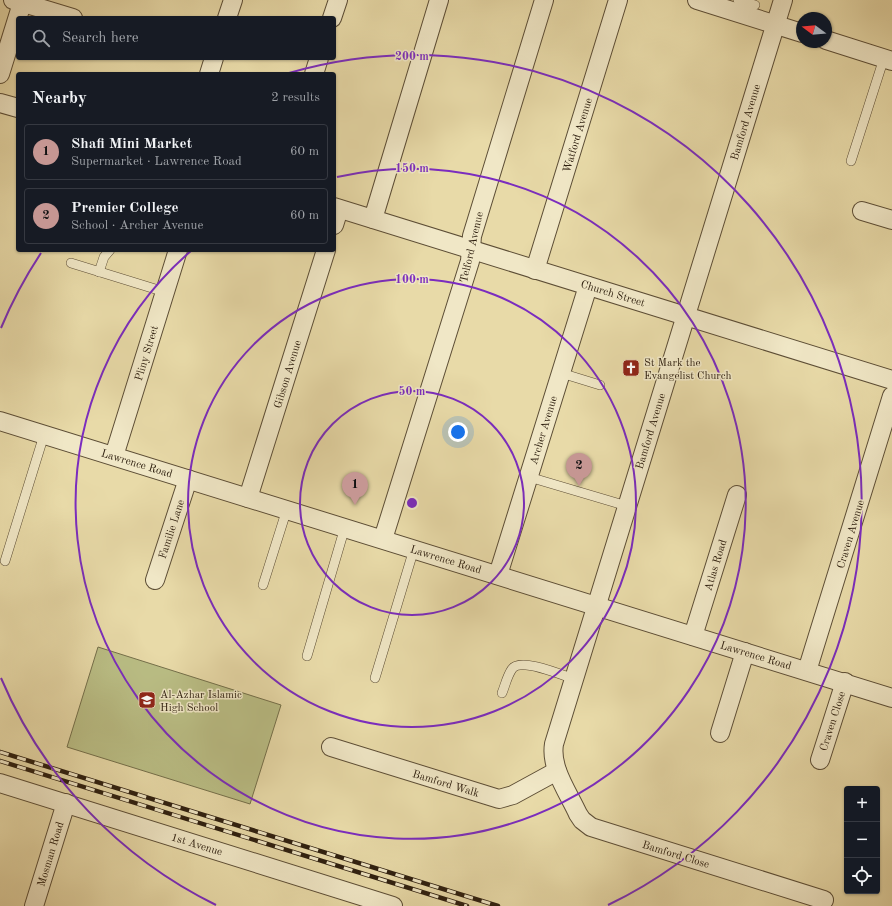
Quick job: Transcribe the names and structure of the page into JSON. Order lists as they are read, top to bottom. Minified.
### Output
{"streets":{"street":["Bamford Avenue","Watford Avenue","Telford Avenue","Church Street","Pliny Street","Gibson Avenue","Archer Avenue","Lawrence Road","Familie Lane","Craven Avenue","Atlas Road","Craven Close","Bamford Walk","1st Avenue","Mosman Road","Bamford Close"]},"crossings":[["Bamford Avenue","Church Street"],["Bamford Avenue","Lawrence Road"],["Bamford Avenue","Bamford Walk"],["Bamford Avenue","Bamford Close"],["Watford Avenue","Church Street"],["Telford Avenue","Church Street"],["Telford Avenue","Lawrence Road"],["Church Street","Archer Avenue"],["Pliny Street","Lawrence Road"],["Gibson Avenue","Lawrence Road"],["Archer Avenue","Lawrence Road"],["Lawrence Road","Familie Lane"],["Lawrence Road","Craven Avenue"],["Lawrence Road","Atlas Road"],["Lawrence Road","Craven Close"],["Bamford Walk","Bamford Close"],["1st Avenue","Mosman Road"]],"places":{"church":["St Mark the Evangelist Church"],"school or university":["Al-Azhar Islamic High School"]},"north":"left","page":{"search":"Search here","heading":["Nearby","2 results"],"list":[{"mark":"1","name":"Shafi Mini Market","note":"Supermarket · Lawrence Road","value":"60 m"},{"mark":"2","name":"Premier College","note":"School · Archer Avenue","value":"60 m"}],"pins":["2","1"],"map_buttons":["+","−"]},"rings":["200 m","150 m","100 m","50 m"]}
